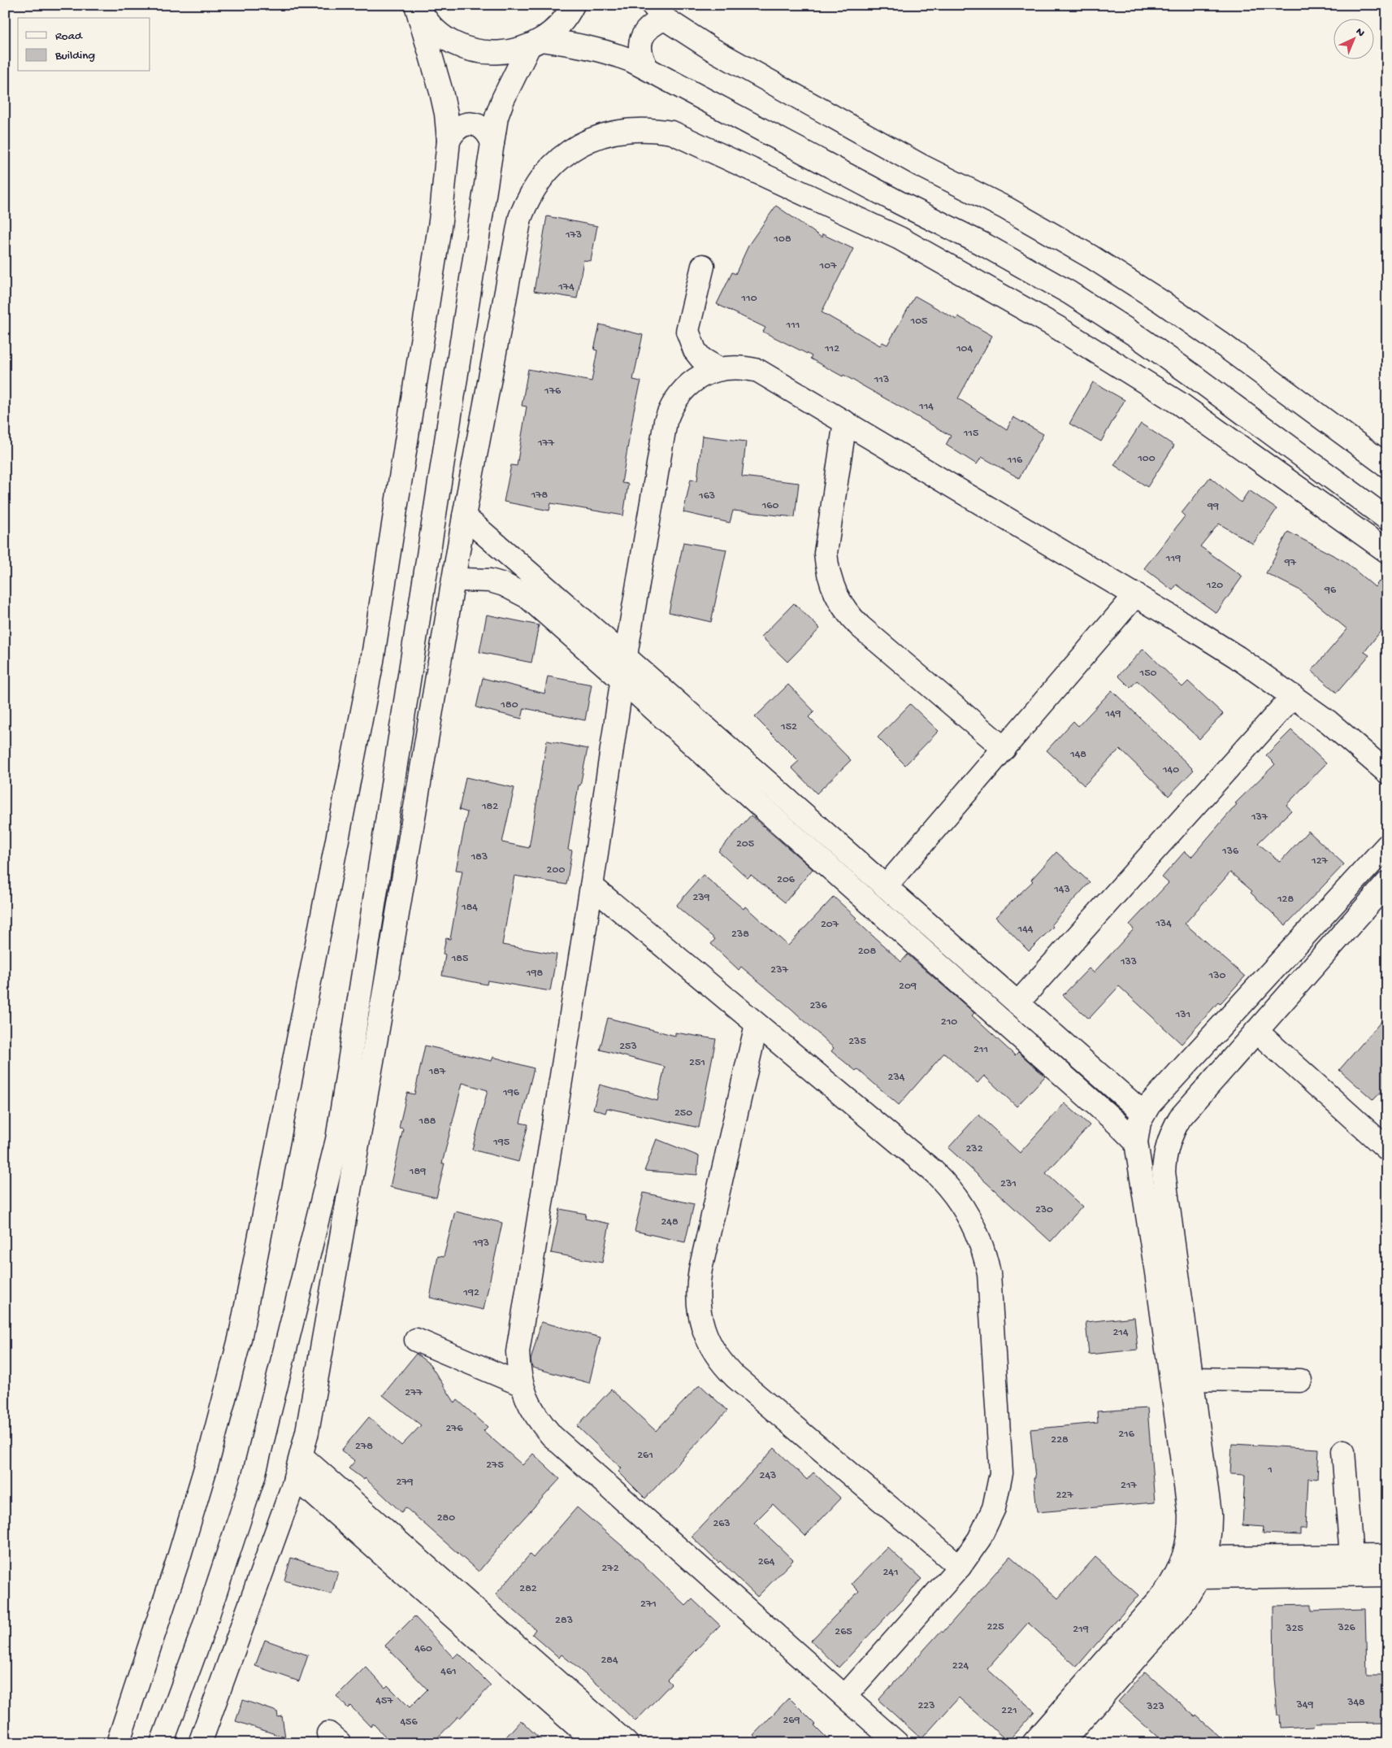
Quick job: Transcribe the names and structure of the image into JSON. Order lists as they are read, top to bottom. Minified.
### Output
{"house_numbers":["173","108","107","174","110","105","111","112","104","113","176","114","115","177","100","116","178","163","160","99","119","97","120","96","150","180","149","152","148","140","182","137","205","136","183","127","200","206","143","239","128","184","134","207","144","238","208","185","133","237","198","130","209","236","131","210","235","253","211","251","187","234","196","250","188","195","232","189","231","230","248","193","192","214","277","276","216","228","278","261","275","1","243","279","217","227","280","263","264","272","241","282","271","283","225","326","325","219","265","460","284","224","461","457","348","349","223","323","221","269","456"],"legend":["Road","Building"],"north":"top right"}
